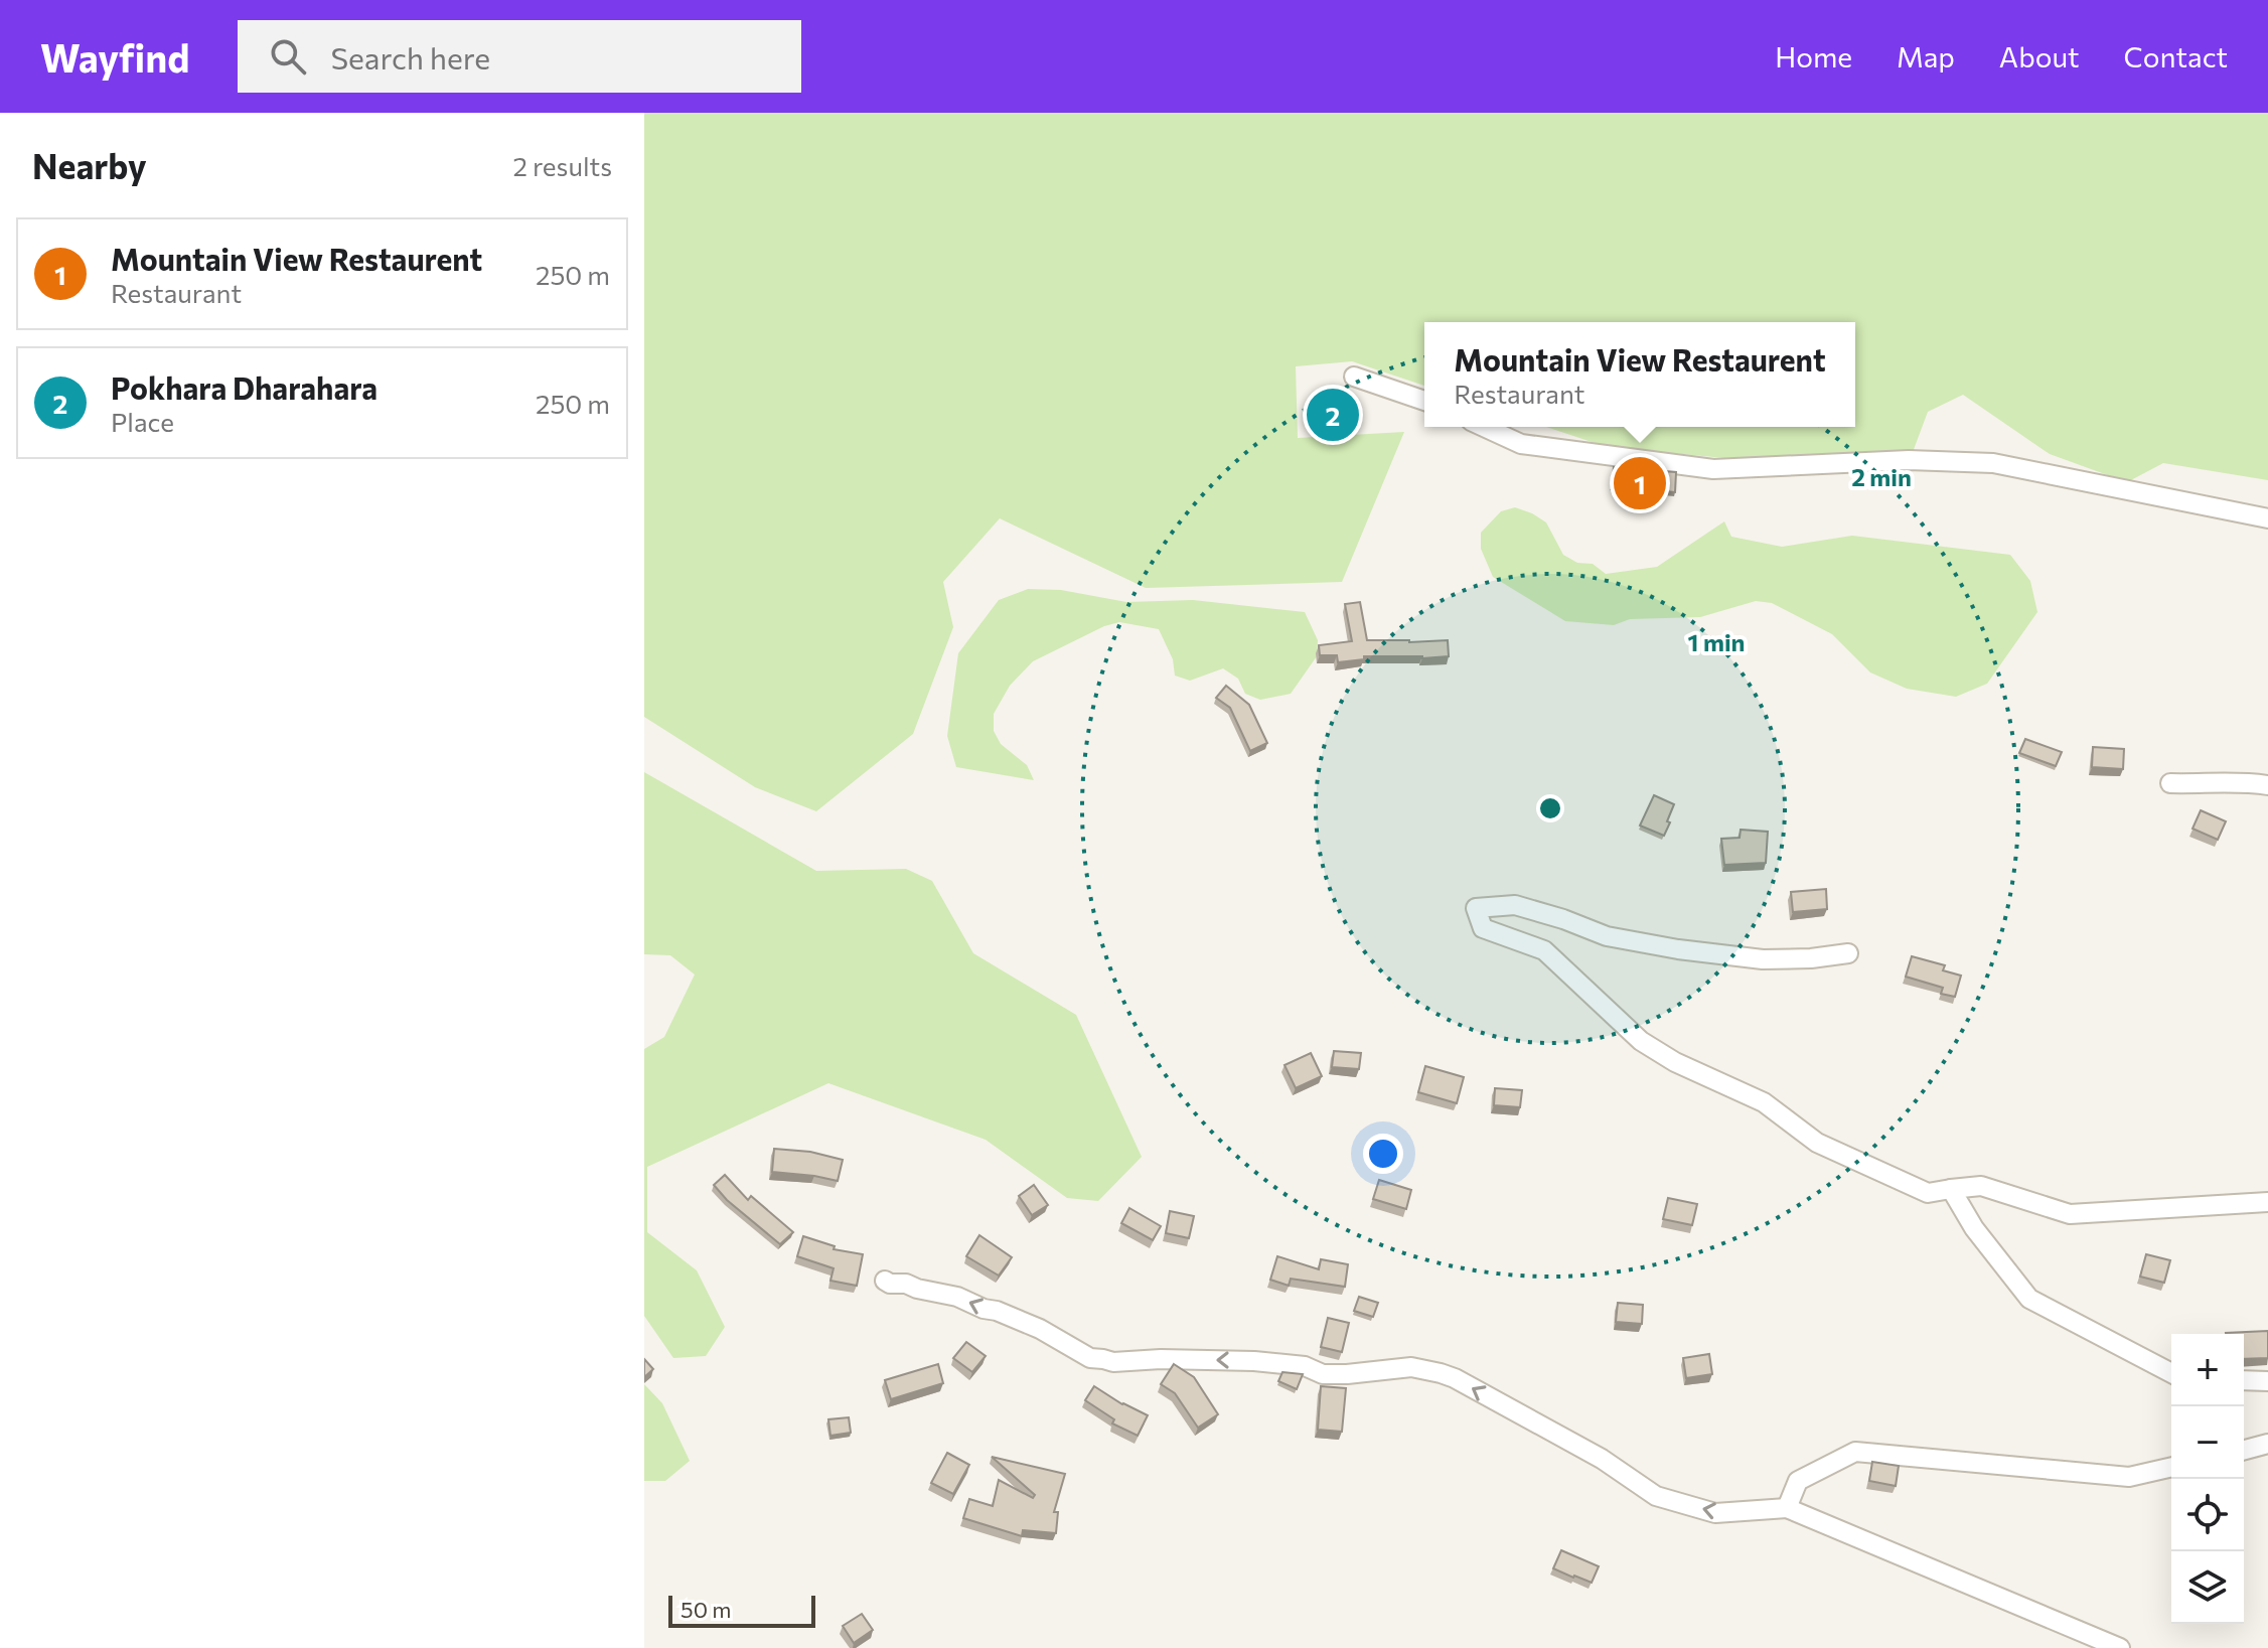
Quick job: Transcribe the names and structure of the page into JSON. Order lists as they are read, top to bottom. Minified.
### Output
{"scale_bar":"50 m","page":{"header":"Wayfind","search":"Search here","nav":["Home","Map","About","Contact"],"heading":["Nearby","2 results"],"list":[{"mark":"1","name":"Mountain View Restaurent","note":"Restaurant","value":"250 m"},{"mark":"2","name":"Pokhara Dharahara","note":"Place","value":"250 m"}],"popup":["Mountain View Restaurent","Restaurant"],"pins":["2","1"],"map_buttons":["+","−"],"scale":"50 m"},"rings":["2 min","1 min"]}
